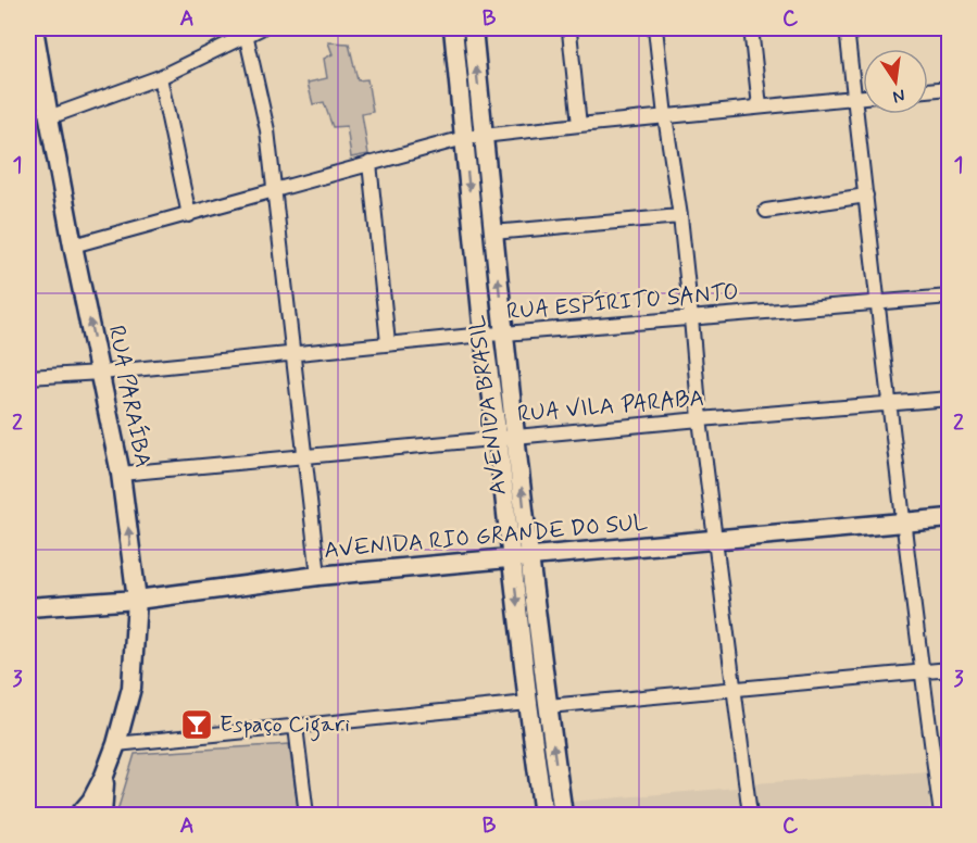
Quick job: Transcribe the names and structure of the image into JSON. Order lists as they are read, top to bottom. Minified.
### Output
{"streets":{"street":["RUA ESPÍRITO SANTO","RUA PARAÍBA","AVENIDA BRASIL","RUA VILA PARABA","AVENIDA RIO GRANDE DO SUL"]},"crossings":[["RUA ESPÍRITO SANTO","RUA PARAÍBA"],["RUA ESPÍRITO SANTO","AVENIDA BRASIL"],["RUA PARAÍBA","RUA VILA PARABA"],["RUA PARAÍBA","AVENIDA RIO GRANDE DO SUL"],["AVENIDA BRASIL","RUA VILA PARABA"],["AVENIDA BRASIL","AVENIDA RIO GRANDE DO SUL"]],"places":{"bar":["Espaço Cigari"]},"north":"bottom","grid":{"columns":["A","B","C"],"rows":["1","2","3"]}}
